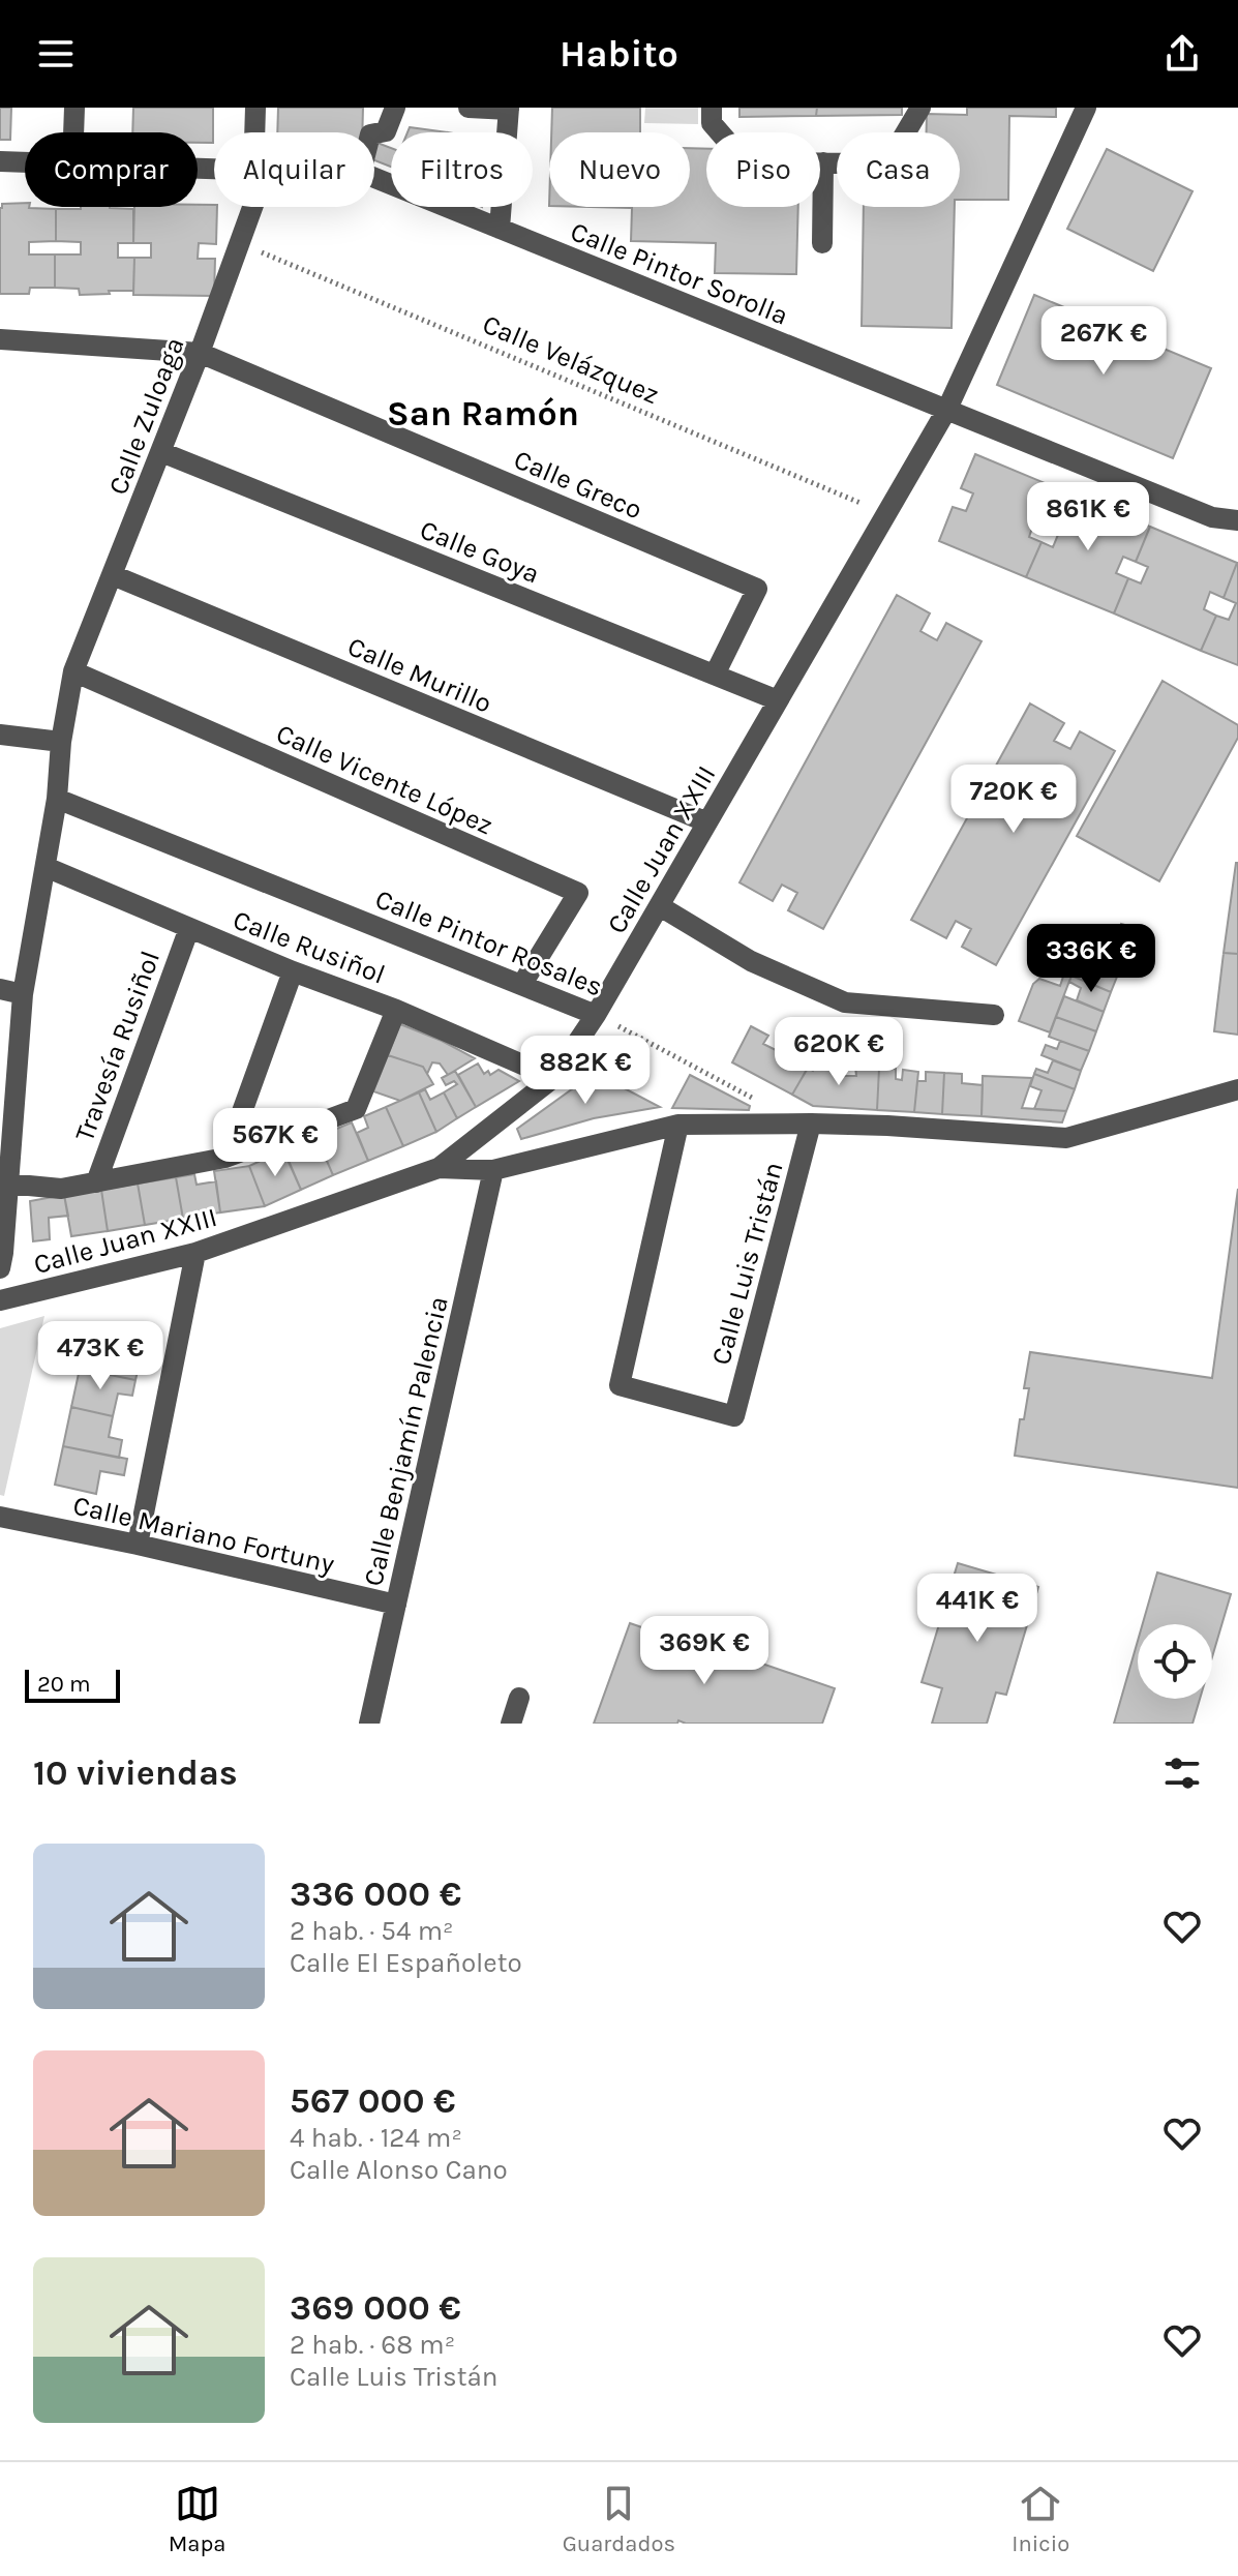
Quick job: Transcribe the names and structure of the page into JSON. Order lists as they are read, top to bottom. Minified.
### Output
{"streets":{"street":["Calle Pintor Sorolla","Calle Zuloaga","Calle Greco","Calle Goya","Calle Murillo","Calle Vicente López","Calle Juan XXIII","Calle Pintor Rosales","Calle Rusiñol","Travesía Rusiñol","Calle Luis Tristán","Calle Benjamín Palencia","Calle Mariano Fortuny"],"path":["Calle Velázquez"]},"crossings":[["Calle Pintor Sorolla","Calle Juan XXIII"],["Calle Velázquez","Calle Zuloaga"],["Calle Velázquez","Calle Juan XXIII"],["Calle Zuloaga","Calle Greco"],["Calle Zuloaga","Calle Goya"],["Calle Zuloaga","Calle Murillo"],["Calle Zuloaga","Calle Vicente López"],["Calle Zuloaga","Calle Pintor Rosales"],["Calle Zuloaga","Calle Rusiñol"],["Calle Greco","Calle Goya"],["Calle Goya","Calle Juan XXIII"],["Calle Murillo","Calle Juan XXIII"],["Calle Vicente López","Calle Pintor Rosales"],["Calle Juan XXIII","Calle Pintor Rosales"],["Calle Juan XXIII","Calle Rusiñol"],["Calle Rusiñol","Travesía Rusiñol"],["Calle Benjamín Palencia","Calle Mariano Fortuny"]],"districts":["San Ramón"],"scale_bar":"20 m","page":{"header":"Habito","chip":["Comprar","Alquilar","Filtros","Nuevo","Piso","Casa"],"price":["267K €","861K €","720K €","336K €","620K €","882K €","567K €","473K €","441K €","369K €"],"scale":"20 m","heading":"10 viviendas","list":[{"name":"336 000 €","note":"2 hab. · 54 m² · Calle El Españoleto"},{"name":"567 000 €","note":"4 hab. · 124 m² · Calle Alonso Cano"},{"name":"369 000 €","note":"2 hab. · 68 m² · Calle Luis Tristán"}],"tabs":["Mapa","Guardados","Inicio"]}}
